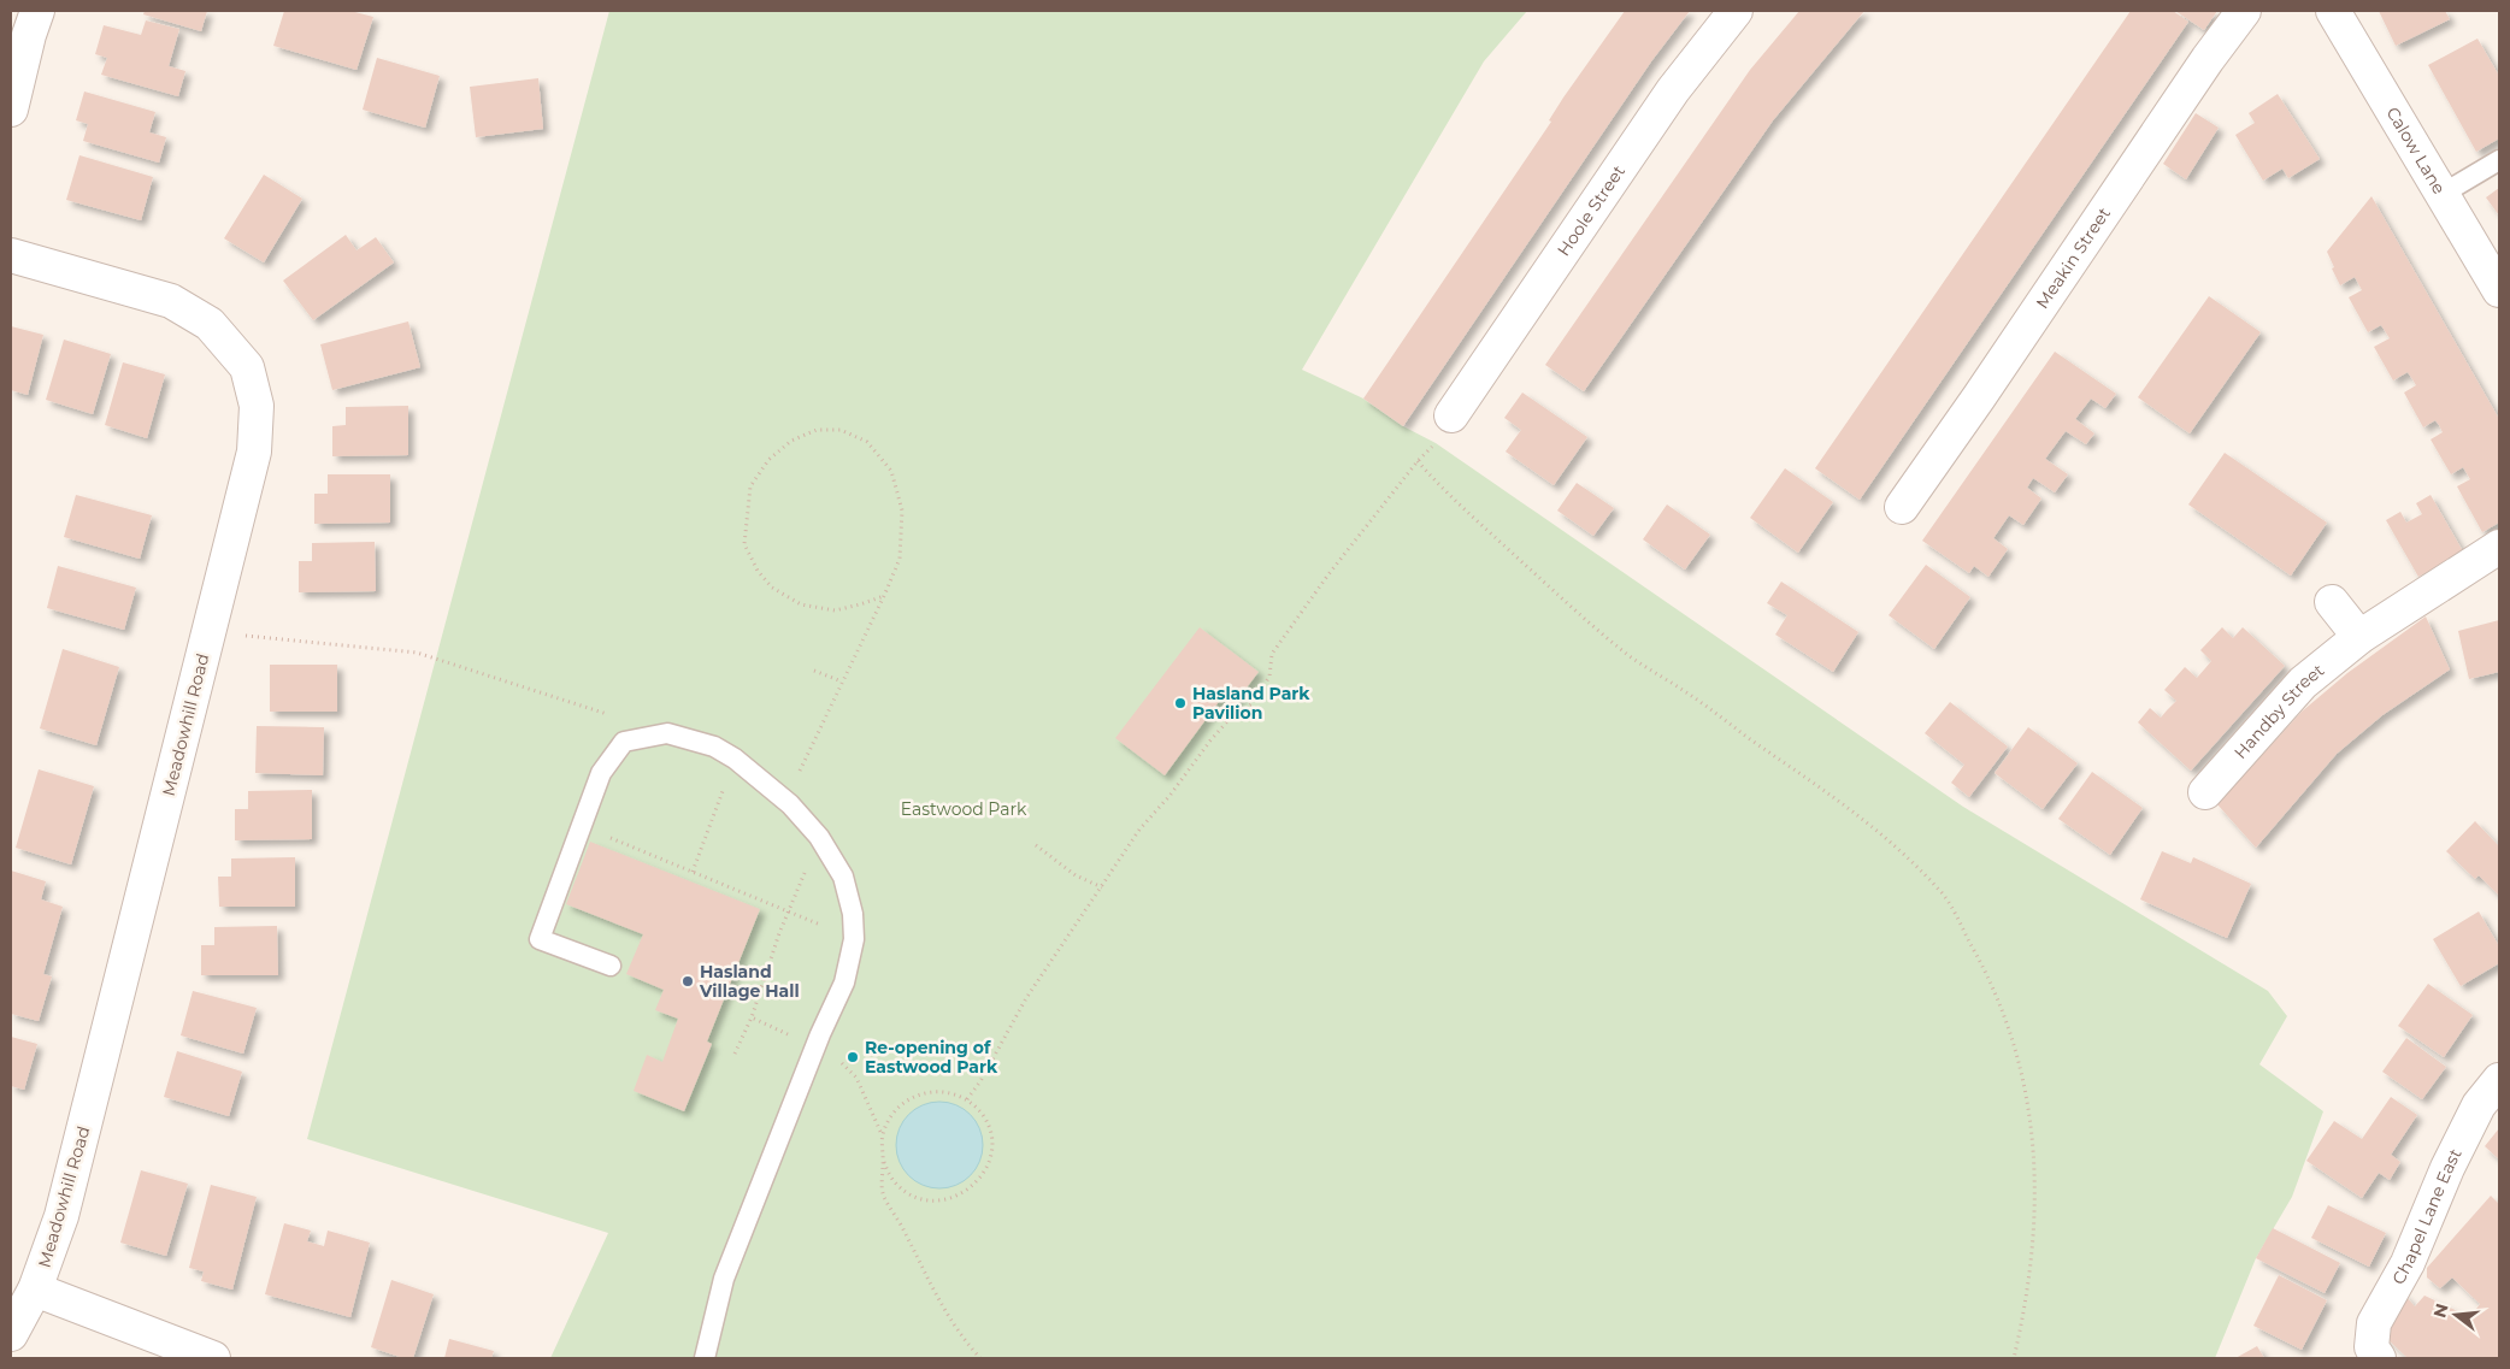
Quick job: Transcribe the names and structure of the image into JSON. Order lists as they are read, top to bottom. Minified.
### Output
{"streets":{"street":["Calow Lane","Hoole Street","Meakin Street","Handby Street","Meadowhill Road","Chapel Lane East"]},"parks":["Eastwood Park"],"places":["Hasland Park Pavilion","Hasland Village Hall","Re-opening of Eastwood Park"],"north":"left"}
